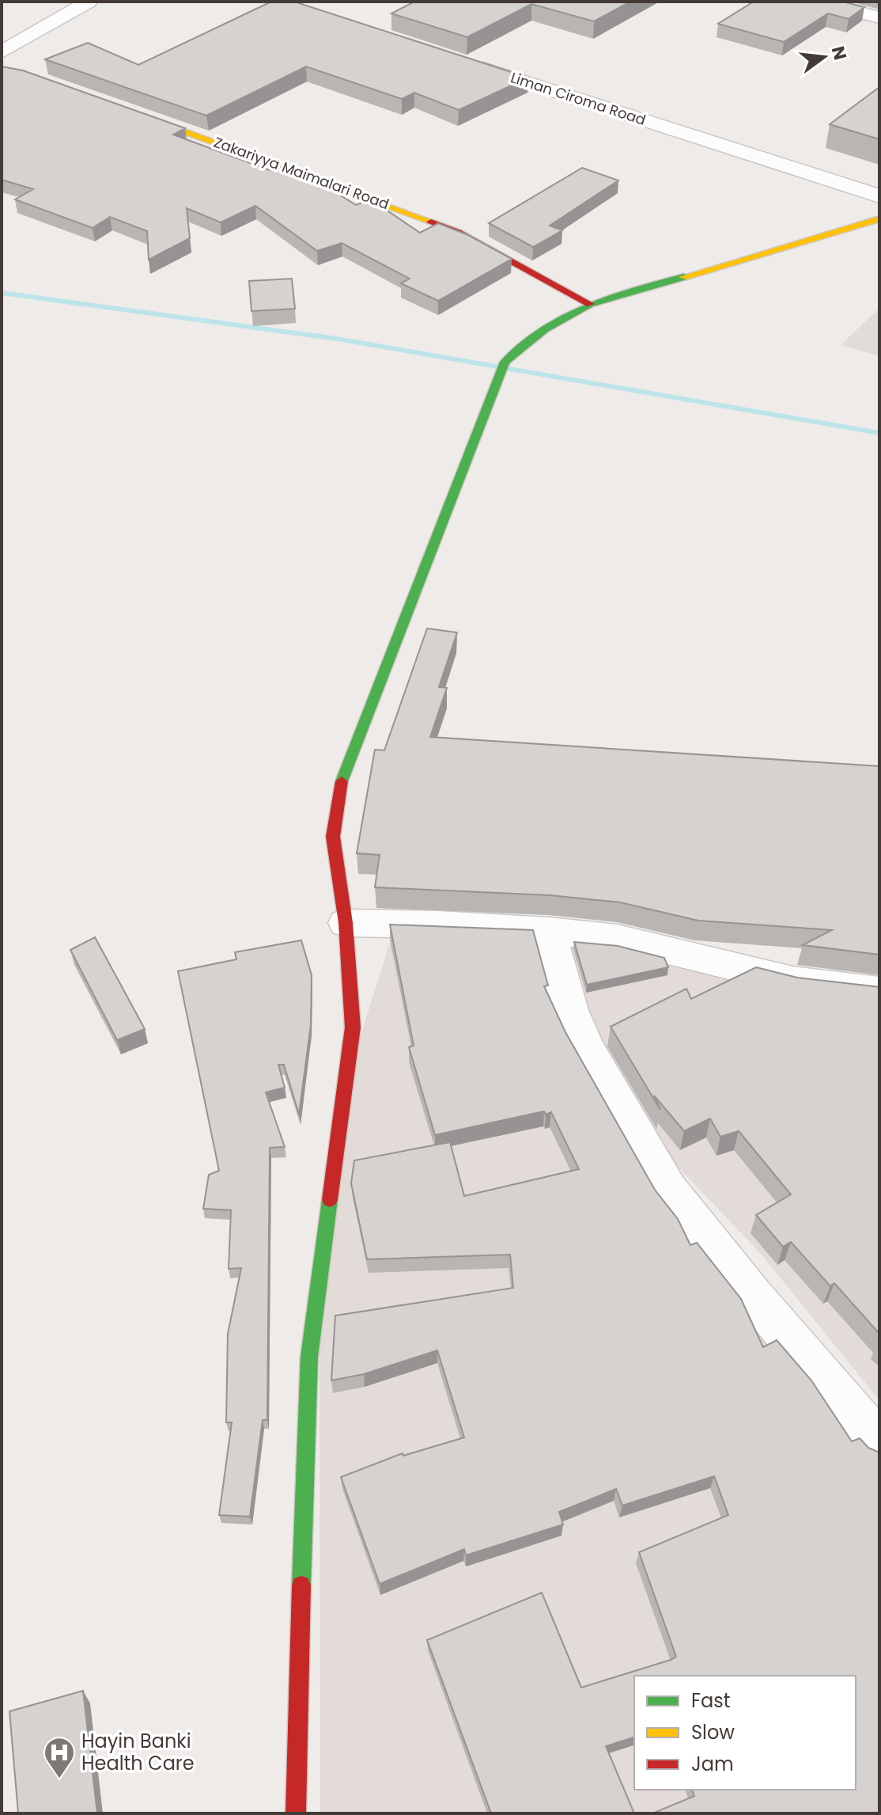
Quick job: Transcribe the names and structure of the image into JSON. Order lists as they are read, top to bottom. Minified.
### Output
{"streets":{"street":["Liman Ciroma Road","Zakariyya Maimalari Road"]},"places":{"hospital":["Hayin Banki Health Care"]},"legend":["Fast","Slow","Jam"],"north":"right"}
